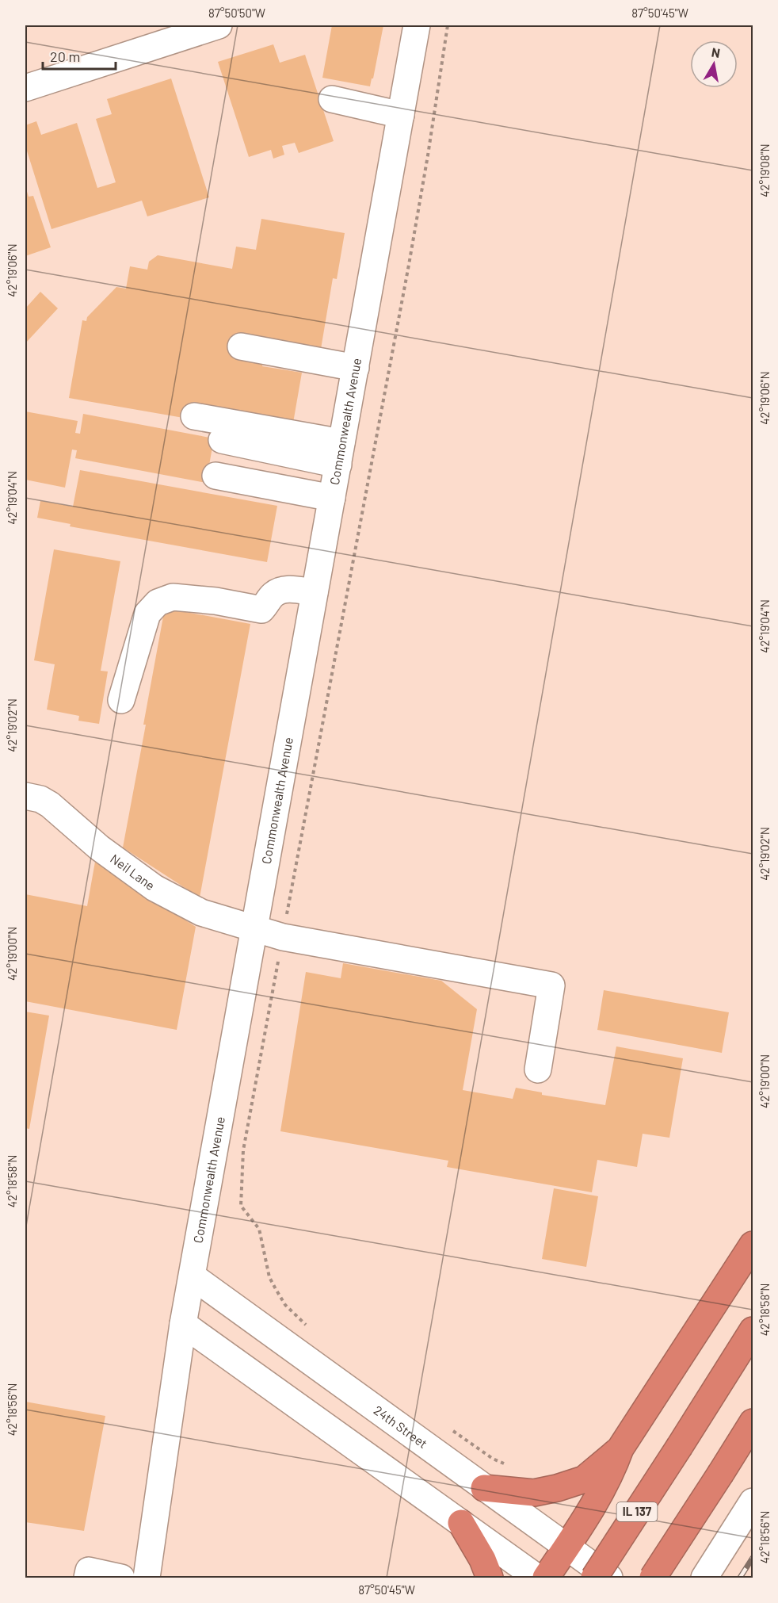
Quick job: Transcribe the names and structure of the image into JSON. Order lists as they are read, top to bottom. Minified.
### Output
{"streets":{"highway":["IL 137"],"street":["Commonwealth Avenue","Neil Lane","24th Street"]},"crossings":[["Commonwealth Avenue","Neil Lane"],["Commonwealth Avenue","24th Street"]],"scale_bar":"20 m","north":"top","coordinates":["87°50'50\"W","87°50'45\"W","42°19'08\"N","42°19'06\"N","42°19'04\"N","42°19'02\"N","42°19'00\"N","42°18'58\"N","42°18'56\"N"]}
